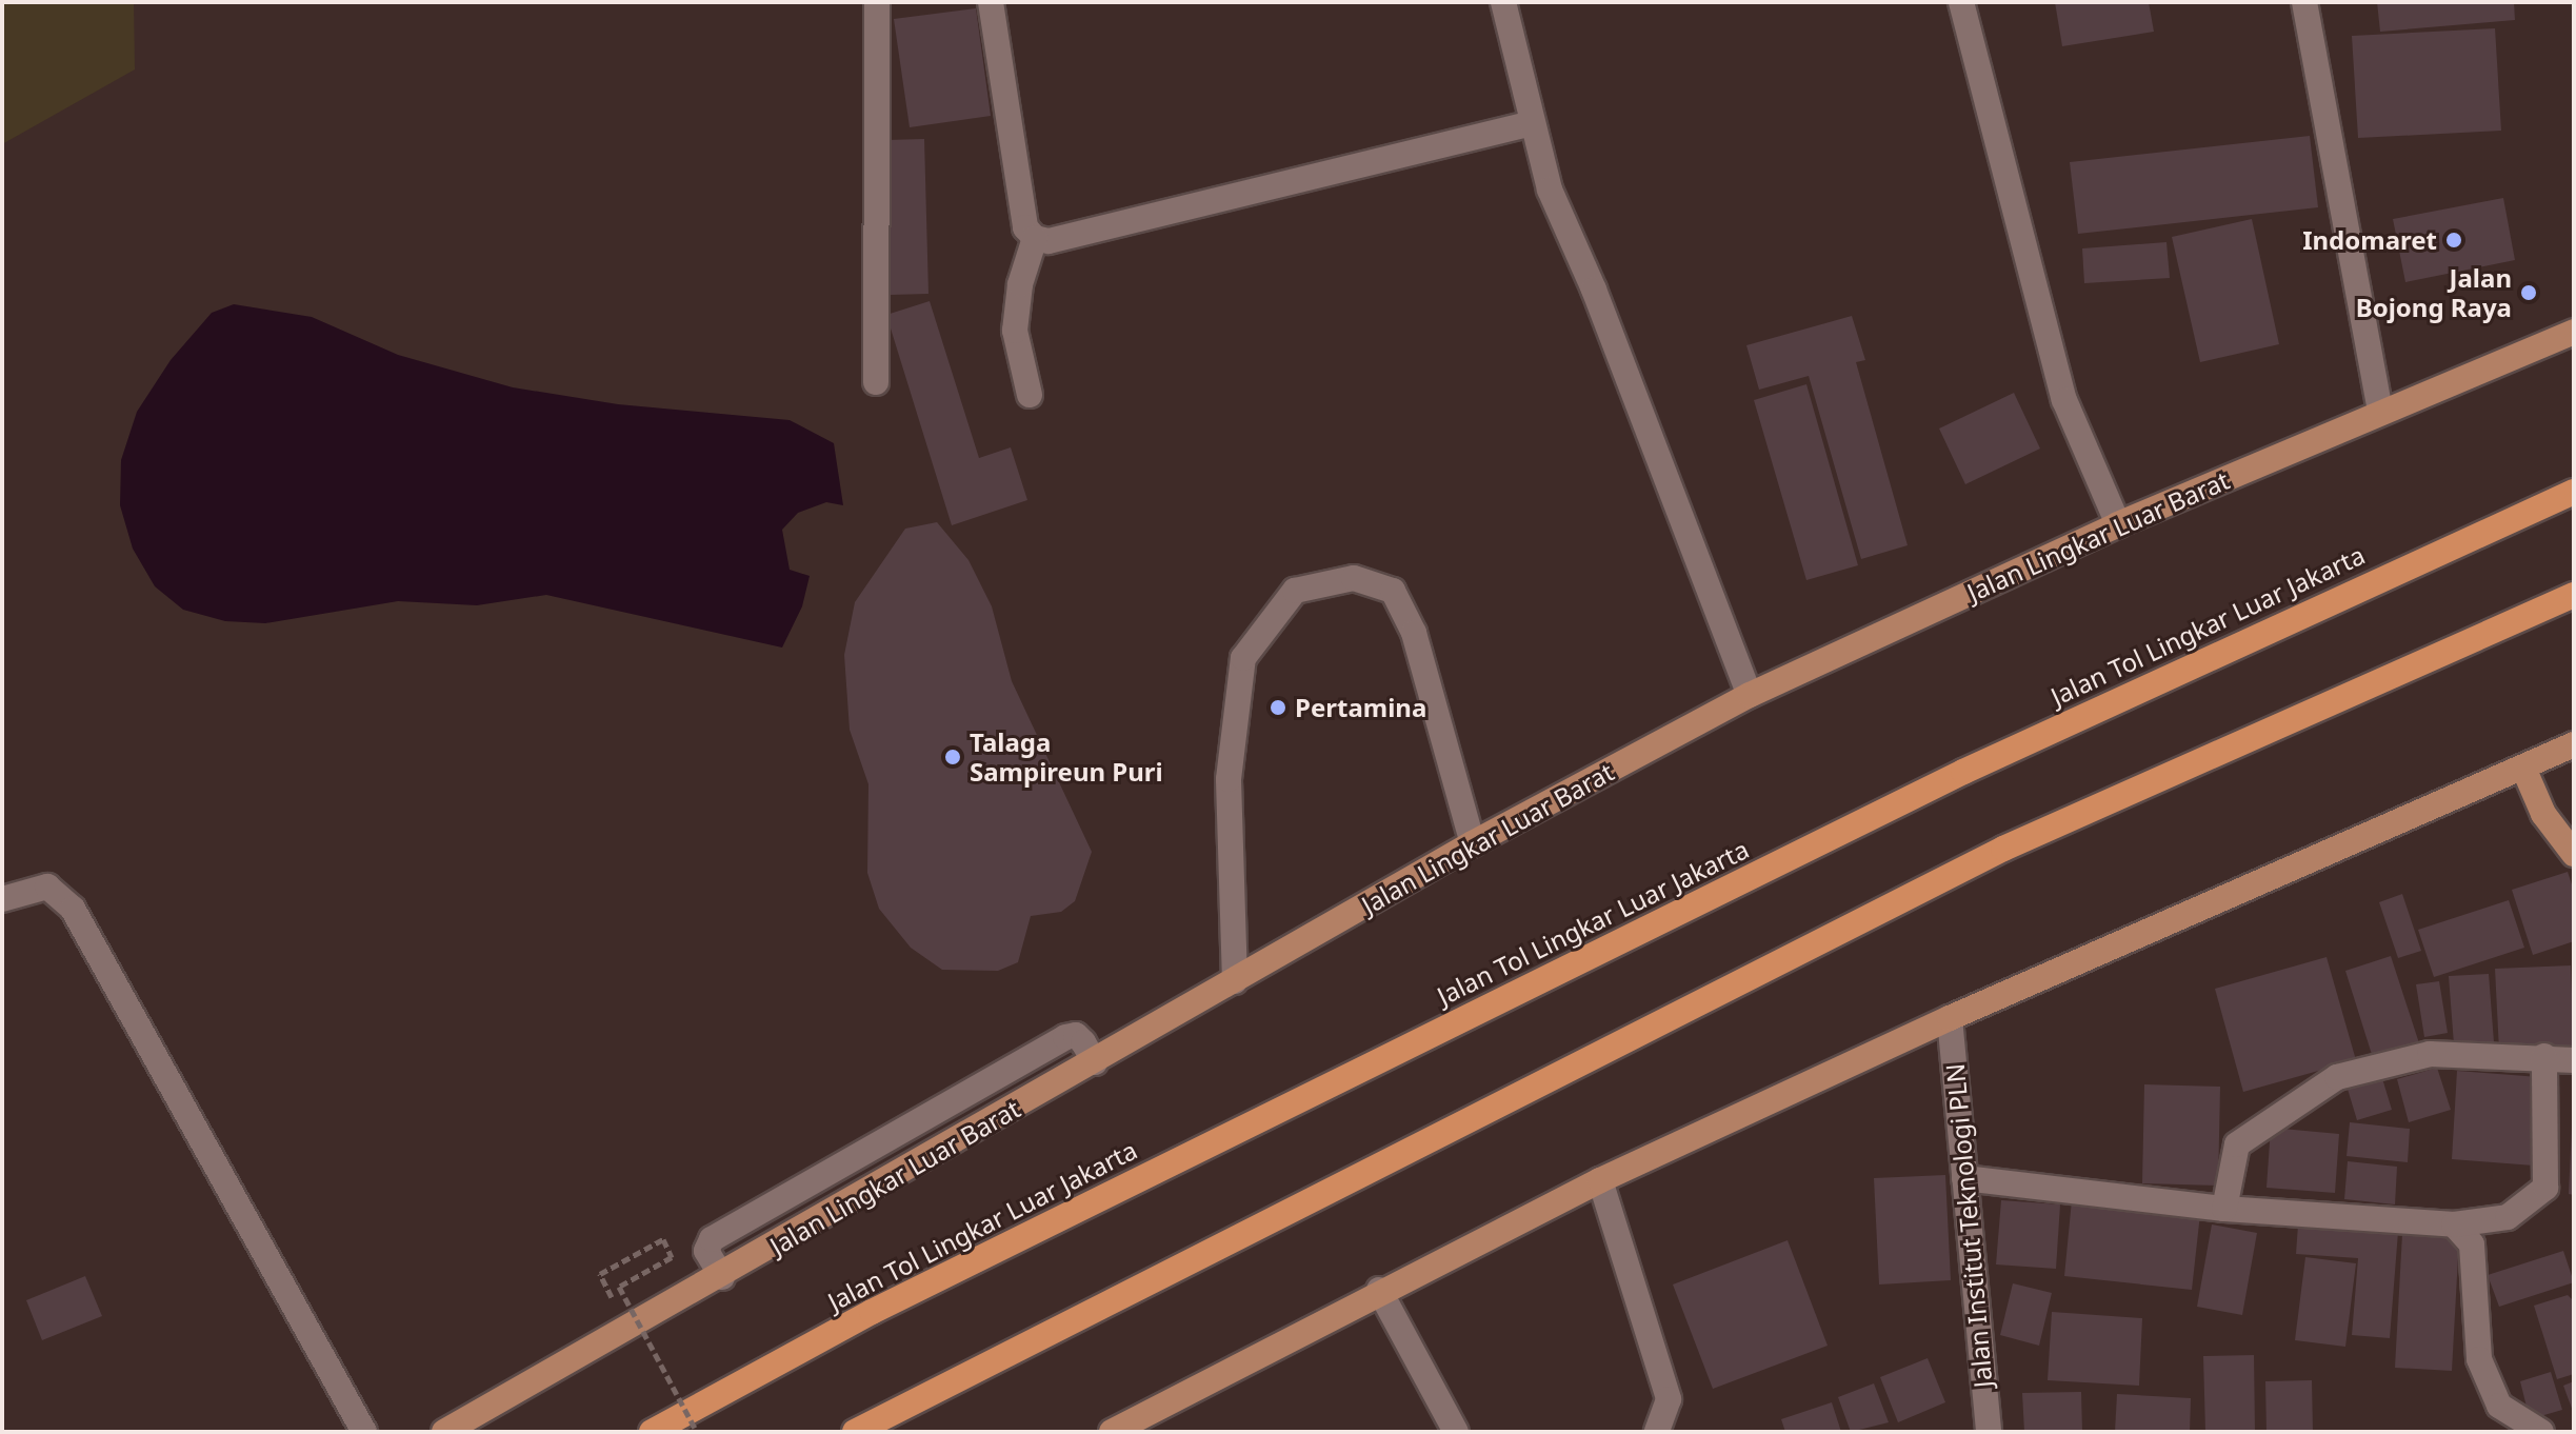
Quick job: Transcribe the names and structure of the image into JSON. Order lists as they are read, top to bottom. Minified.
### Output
{"streets":{"highway":["Jalan Tol Lingkar Luar Jakarta"],"main road":["Jalan Lingkar Luar Barat"],"street":["Jalan Institut Teknologi PLN"]},"places":["Indomaret","Jalan Bojong Raya","Pertamina","Talaga Sampireun Puri"]}
